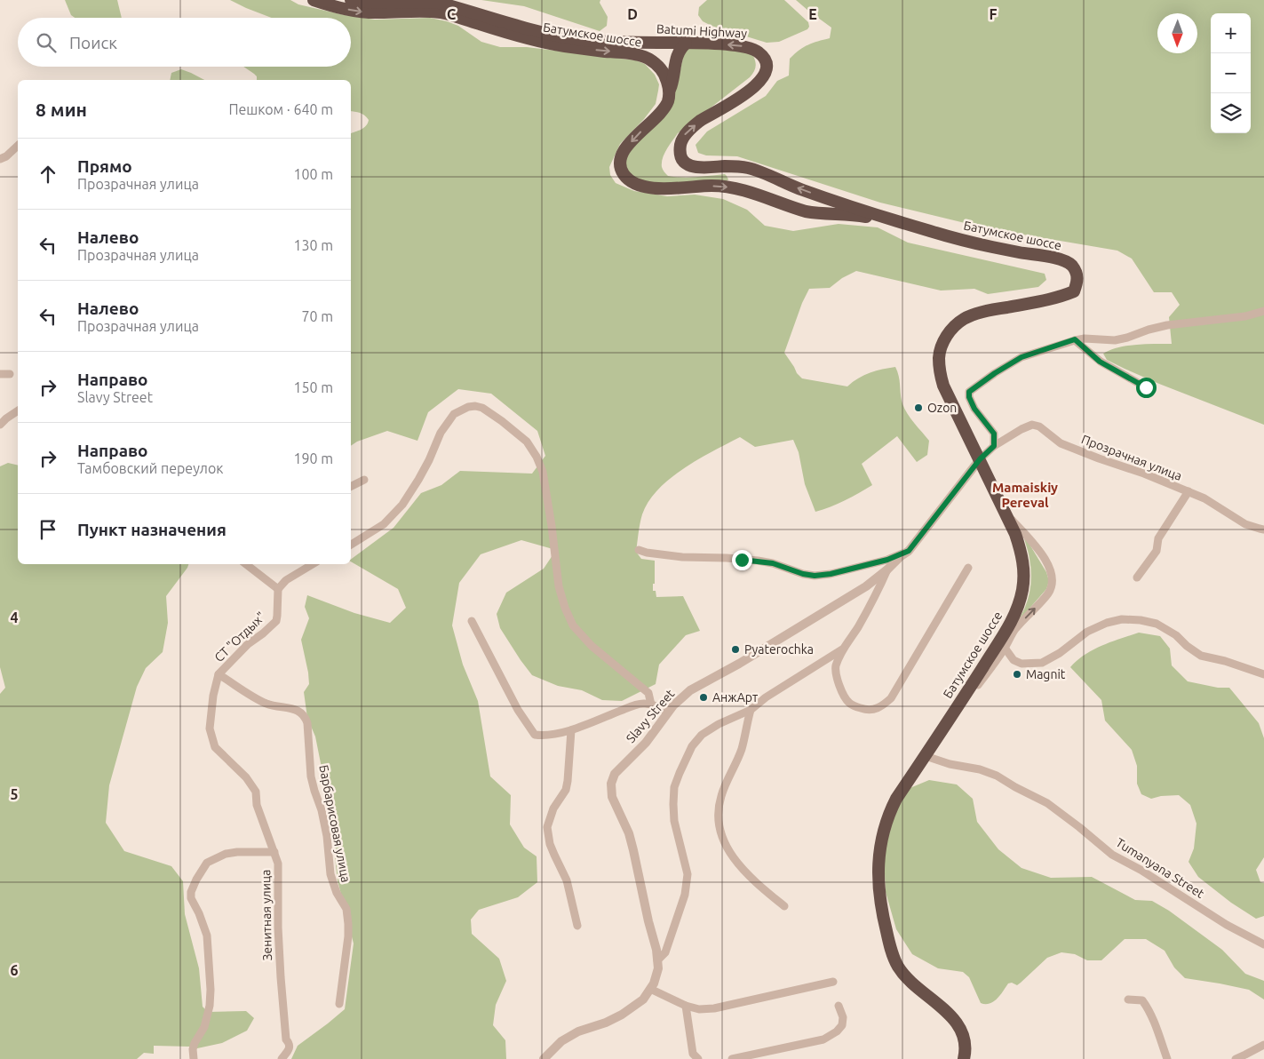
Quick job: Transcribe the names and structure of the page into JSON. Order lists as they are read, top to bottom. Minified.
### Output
{"streets":{"highway":["Batumi Highway","Батумское шоссе"],"street":["Прозрачная улица","СТ \"Отдых\"","Slavy Street","Барбарисовая улица","Tumanyana Street","Зенитная улица"]},"crossings":[["Batumi Highway","Батумское шоссе"],["Батумское шоссе","Прозрачная улица"],["Батумское шоссе","Slavy Street"],["Батумское шоссе","Tumanyana Street"],["Прозрачная улица","Slavy Street"],["СТ \"Отдых\"","Барбарисовая улица"],["СТ \"Отдых\"","Зенитная улица"],["Барбарисовая улица","Зенитная улица"]],"districts":["Mamaiskiy Pereval"],"places":["Ozon","Pyaterochka","Magnit","АнжАрт"],"north":"bottom","page":{"map_buttons":["+","−"],"search":"Поиск","heading":["8 мин","Пешком · 640 m"],"list":[["Прямо","Прозрачная улица","100 m"],["Налево","Прозрачная улица","130 m"],["Налево","Прозрачная улица","70 m"],["Направо","Slavy Street","150 m"],["Направо","Тамбовский переулок","190 m"],"Пункт назначения"]},"grid":{"columns":["C","D","E","F"],"rows":["4","5","6"]}}
